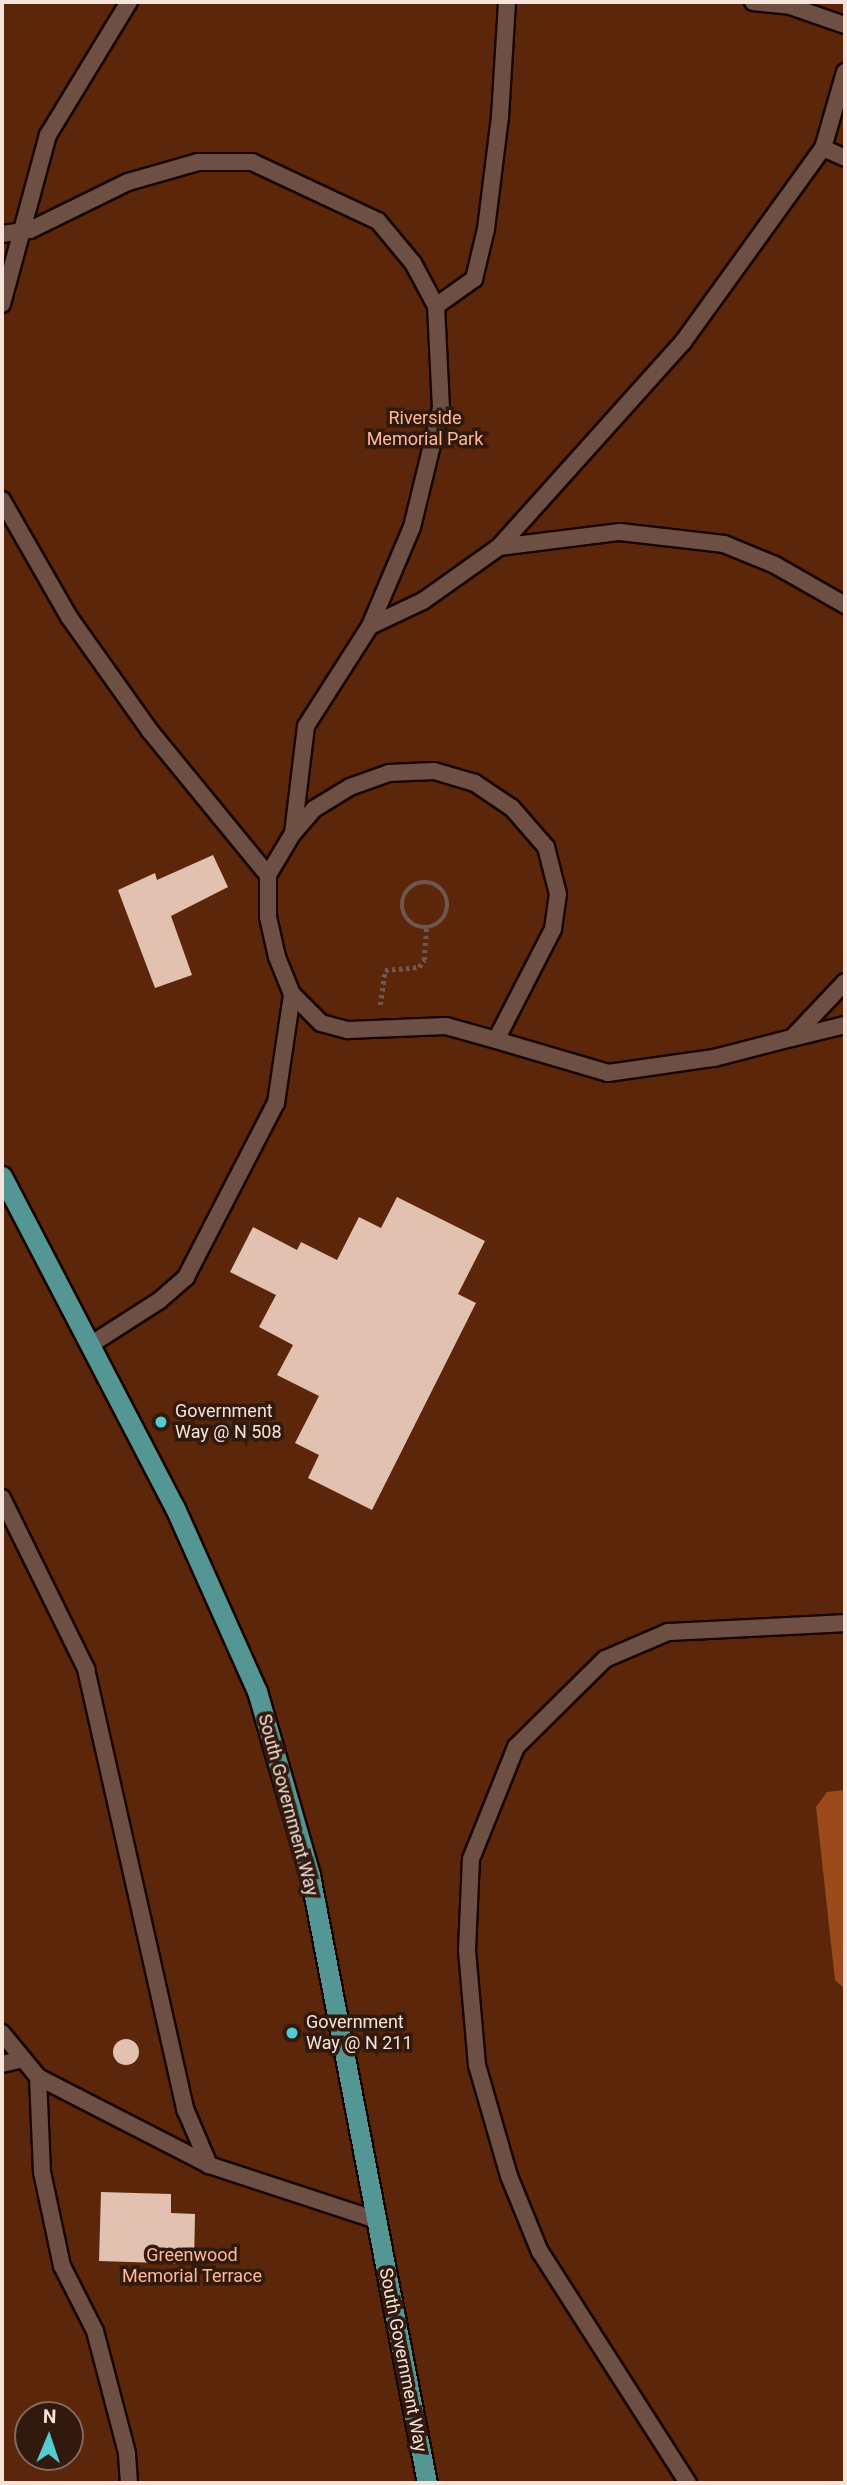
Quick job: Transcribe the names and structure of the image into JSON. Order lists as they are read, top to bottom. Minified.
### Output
{"streets":{"main road":["South Government Way"]},"parks":["Riverside Memorial Park","Greenwood Memorial Terrace"],"places":["Government Way @ N 508","Government Way @ N 211"],"north":"top"}
